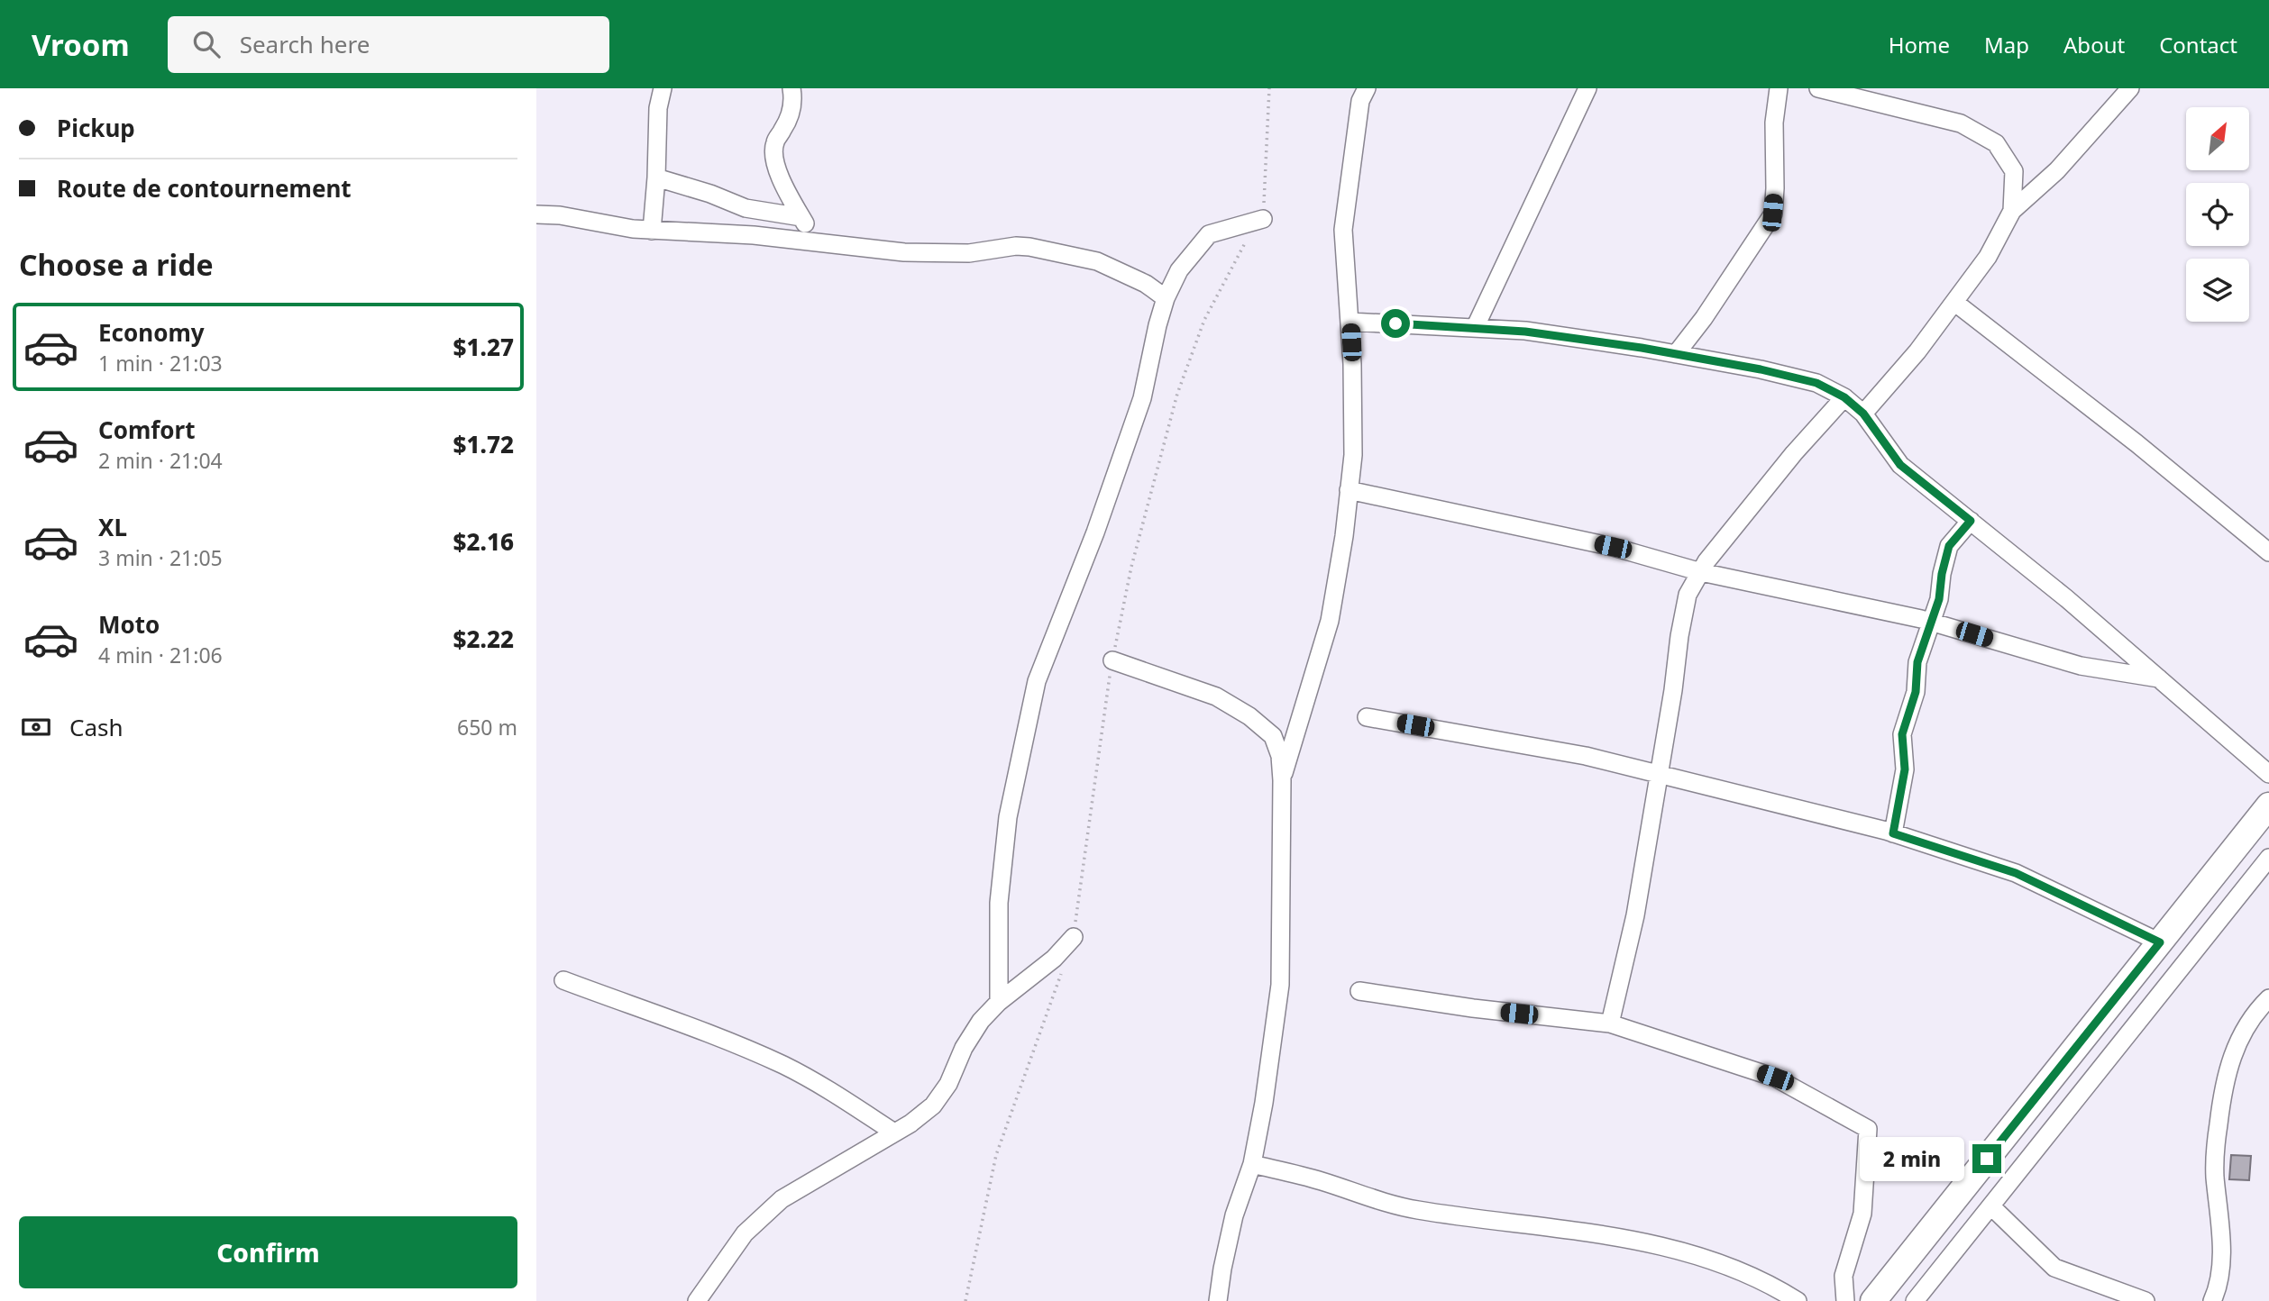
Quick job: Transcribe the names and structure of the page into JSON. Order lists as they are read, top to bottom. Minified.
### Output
{"north":"top right","page":{"header":"Vroom","search":"Search here","nav":["Home","Map","About","Contact"],"banner":["Pickup","Route de contournement"],"heading":"Choose a ride","list":[{"name":"Economy","note":"1 min · 21:03","value":"$1.27"},{"name":"Comfort","note":"2 min · 21:04","value":"$1.72"},{"name":"XL","note":"3 min · 21:05","value":"$2.16"},{"name":"Moto","note":"4 min · 21:06","value":"$2.22"}],"pay":["Cash","650 m"],"bubble":"2 min","buttons":"Confirm"}}
